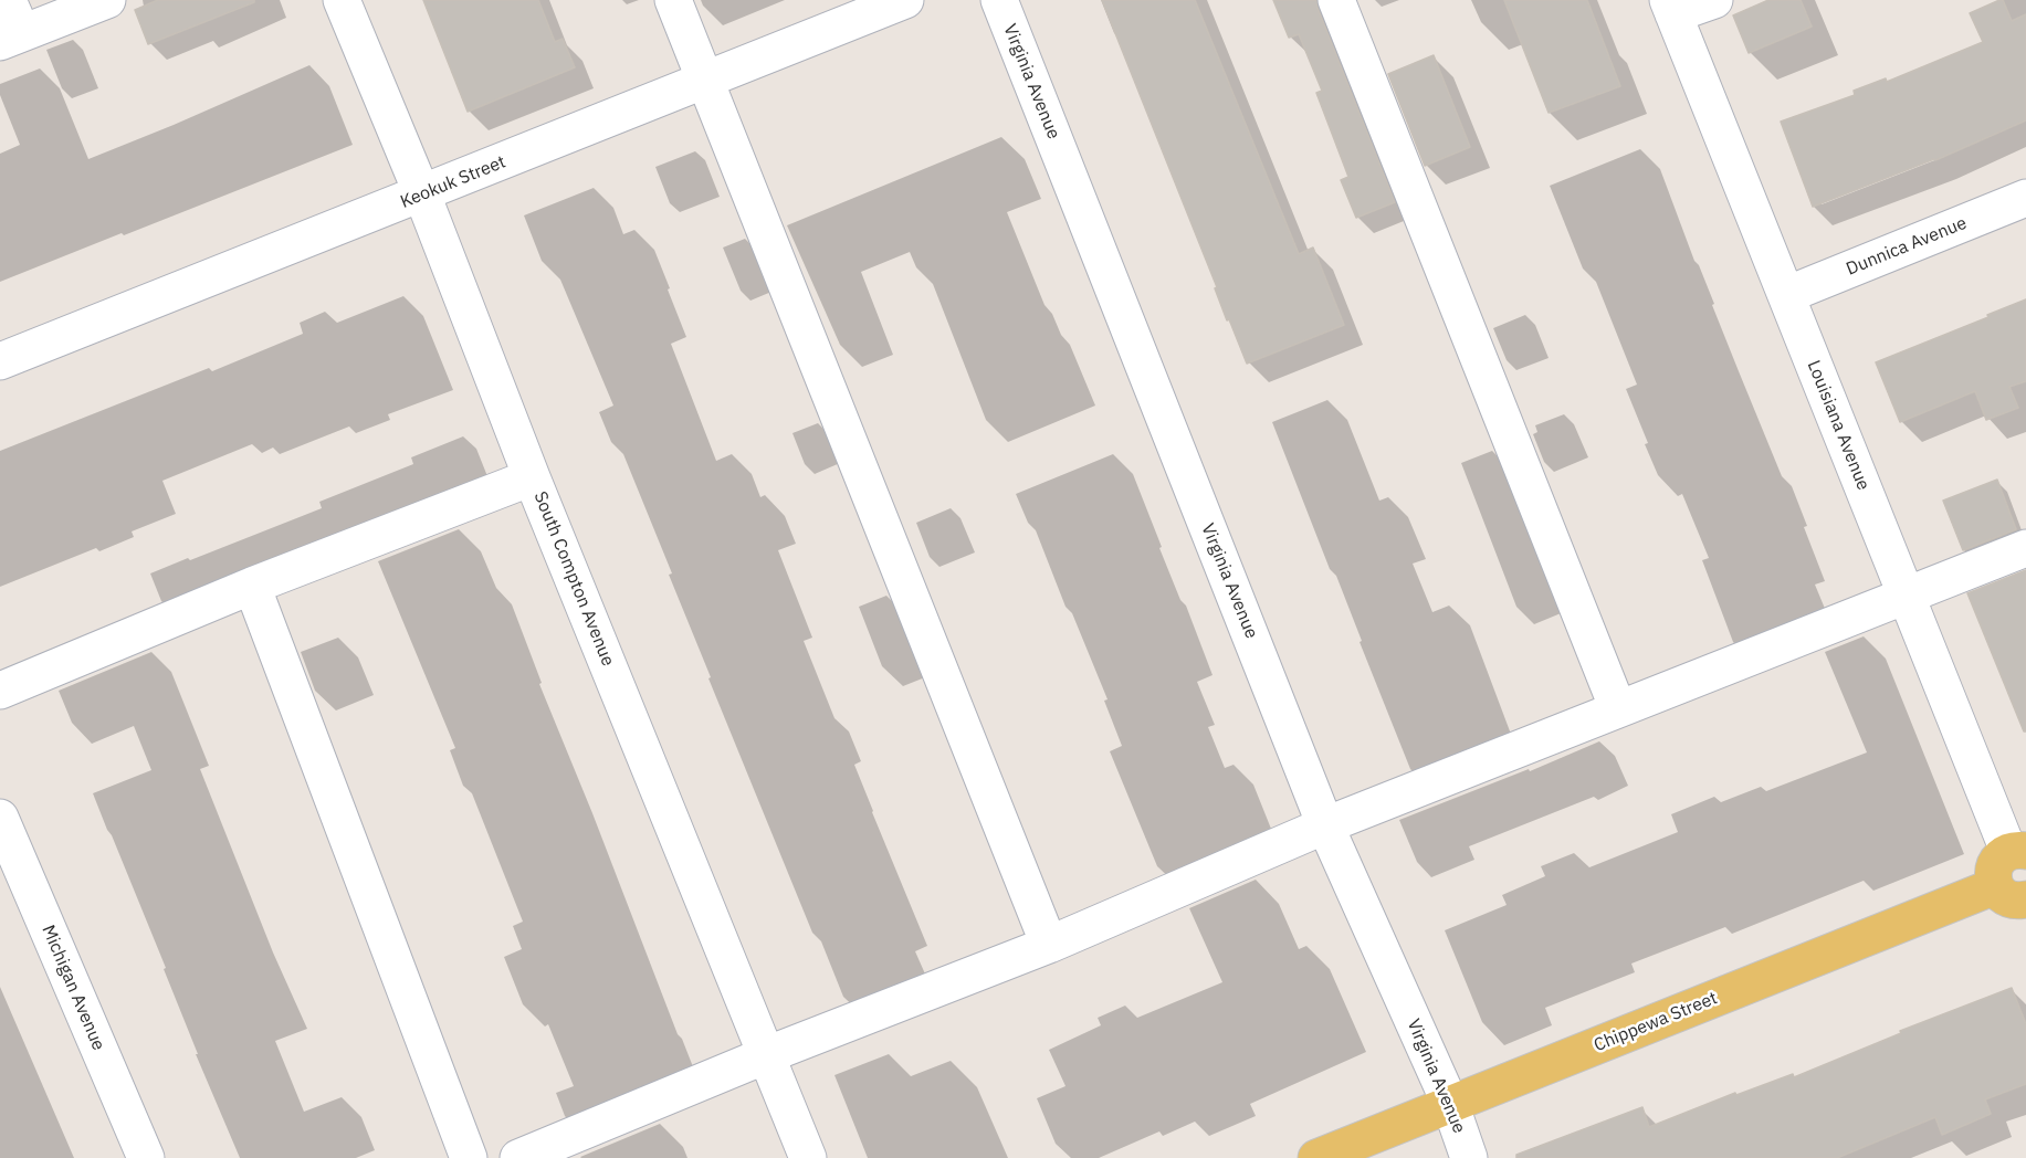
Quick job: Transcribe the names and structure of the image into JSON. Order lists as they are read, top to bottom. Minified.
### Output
{"streets":{"main road":["Chippewa Street"],"street":["Virginia Avenue","Keokuk Street","Dunnica Avenue","Louisiana Avenue","South Compton Avenue","Michigan Avenue"]},"crossings":[["Virginia Avenue","Chippewa Street"],["Keokuk Street","South Compton Avenue"],["Dunnica Avenue","Louisiana Avenue"]]}
